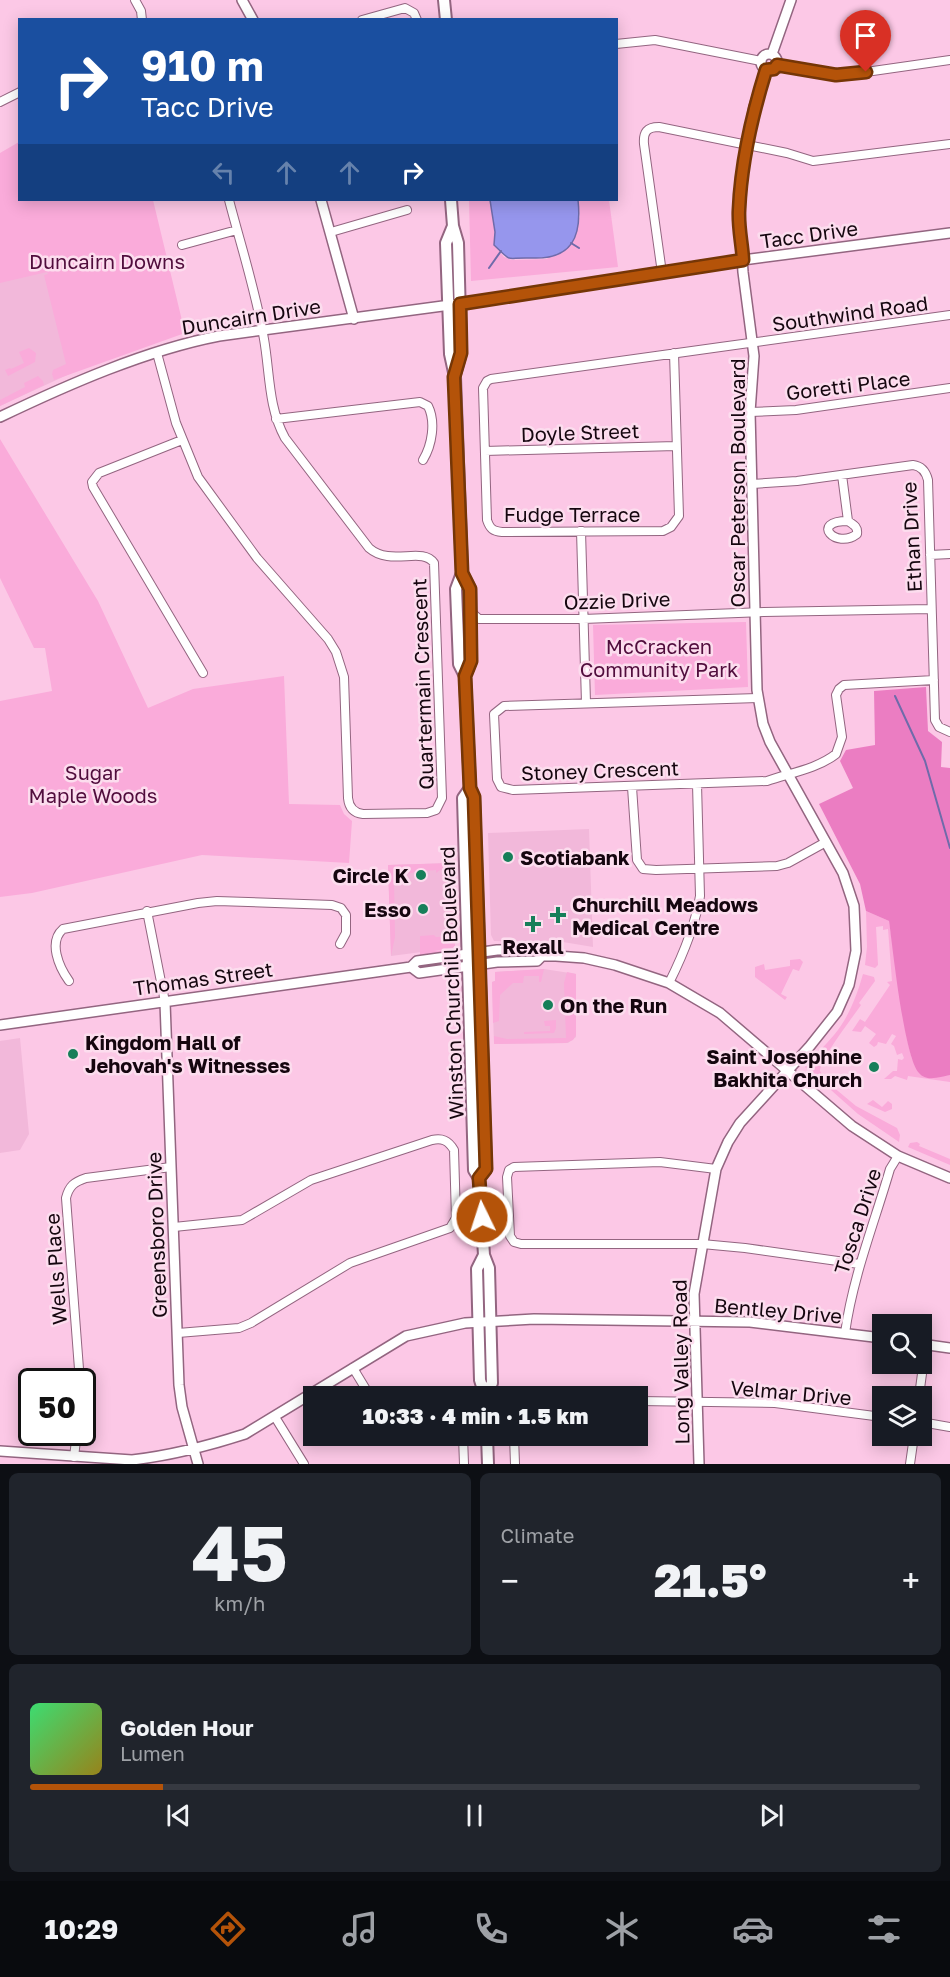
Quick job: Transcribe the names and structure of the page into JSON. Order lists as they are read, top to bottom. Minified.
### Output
{"streets":{"main road":["Winston Churchill Boulevard"],"street":["Tacc Drive","Southwind Road","Duncairn Drive","Goretti Place","Doyle Street","Oscar Peterson Boulevard","Fudge Terrace","Ethan Drive","Ozzie Drive","Quartermain Crescent","Stoney Crescent","Thomas Street","Tosca Drive","Greensboro Drive","Wells Place","Bentley Drive","Long Valley Road","Velmar Drive"]},"crossings":[["Tacc Drive","Duncairn Drive"],["Tacc Drive","Oscar Peterson Boulevard"],["Tacc Drive","Winston Churchill Boulevard"],["Southwind Road","Oscar Peterson Boulevard"],["Southwind Road","Fudge Terrace"],["Duncairn Drive","Quartermain Crescent"],["Duncairn Drive","Winston Churchill Boulevard"],["Goretti Place","Oscar Peterson Boulevard"],["Doyle Street","Fudge Terrace"],["Oscar Peterson Boulevard","Fudge Terrace"],["Oscar Peterson Boulevard","Ethan Drive"],["Oscar Peterson Boulevard","Ozzie Drive"],["Oscar Peterson Boulevard","Stoney Crescent"],["Oscar Peterson Boulevard","Thomas Street"],["Oscar Peterson Boulevard","Long Valley Road"],["Ethan Drive","Ozzie Drive"],["Ethan Drive","Stoney Crescent"],["Ozzie Drive","Winston Churchill Boulevard"],["Thomas Street","Winston Churchill Boulevard"],["Thomas Street","Tosca Drive"],["Thomas Street","Greensboro Drive"],["Thomas Street","Long Valley Road"],["Winston Churchill Boulevard","Bentley Drive"],["Tosca Drive","Bentley Drive"],["Greensboro Drive","Wells Place"],["Greensboro Drive","Bentley Drive"],["Bentley Drive","Long Valley Road"],["Long Valley Road","Velmar Drive"]],"parks":["Duncairn Downs","McCracken Community Park","Sugar Maple Woods"],"places":{"other":["Scotiabank","Circle K","Esso","On the Run","Kingdom Hall of Jehovah's Witnesses","Saint Josephine Bakhita Church"],"health":["Churchill Meadows Medical Centre","Rexall"]},"page":{"turn":["910 m","Tacc Drive"],"limit":"50","trip":"10:33 · 4 min · 1.5 km","tile":[["45","km/h"],"Climate"],"heat":["−","21.5°","+"],"song":["Golden Hour","Lumen"],"tabs":"10:29"}}
